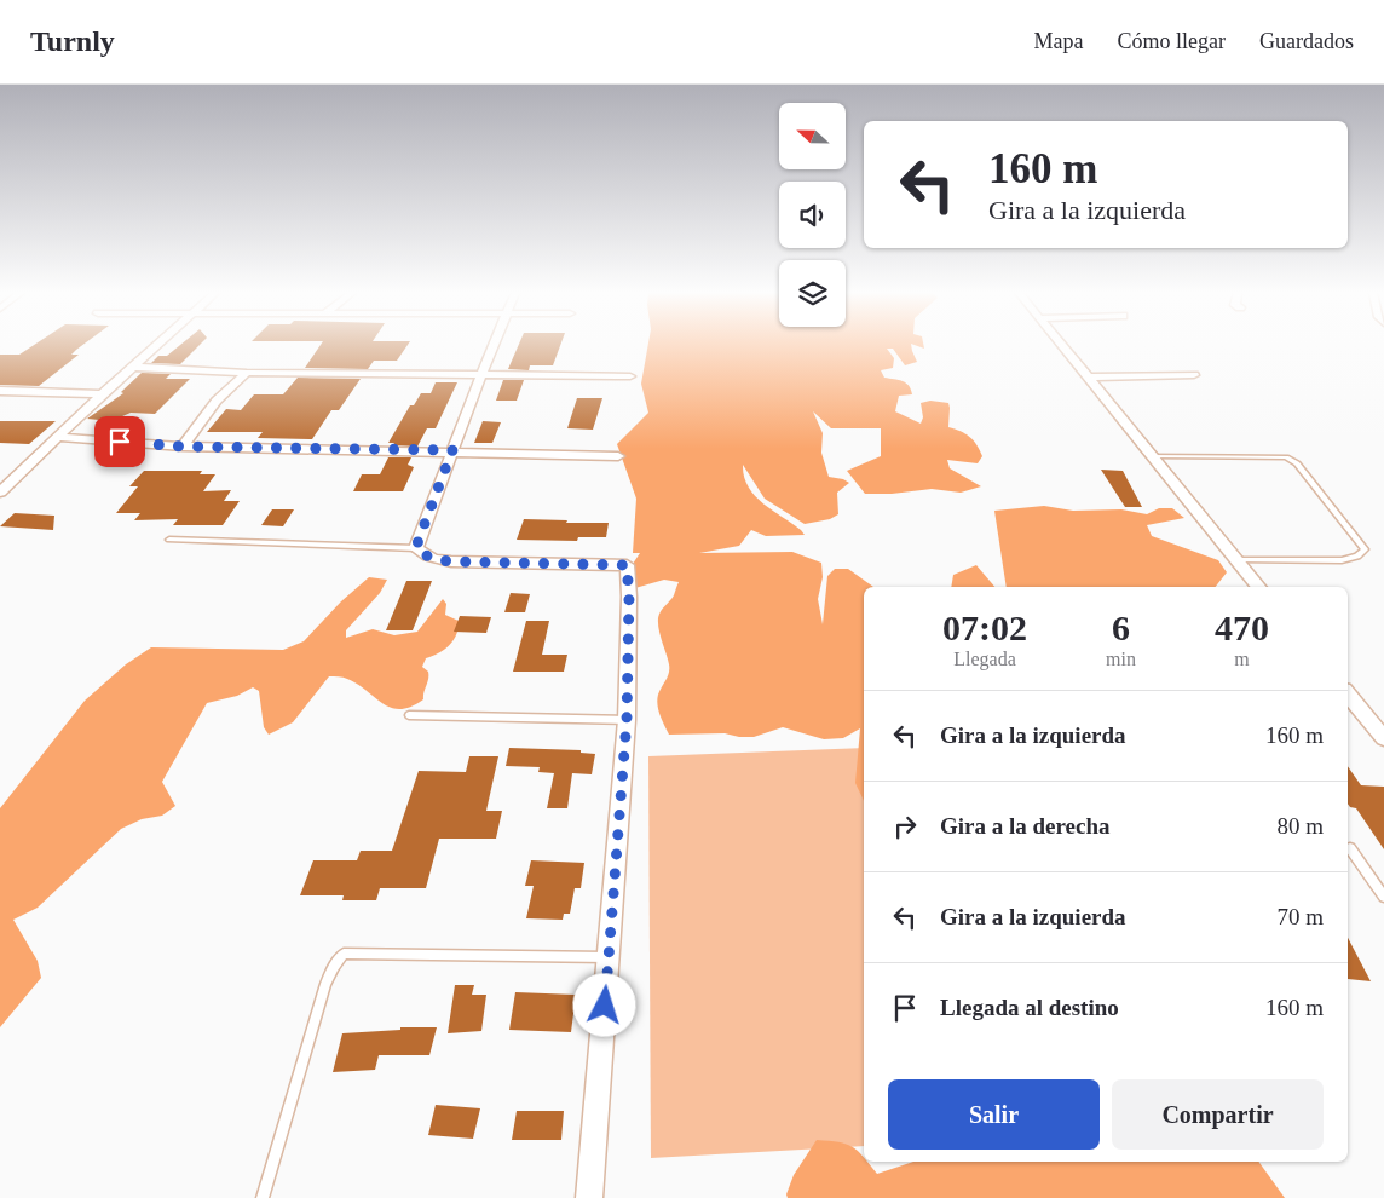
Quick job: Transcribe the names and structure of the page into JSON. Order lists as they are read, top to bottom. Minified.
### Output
{"north":"left","page":{"header":"Turnly","nav":["Mapa","Cómo llegar","Guardados"],"turn":["160 m","Gira a la izquierda"],"eta":["07:02","Llegada","6","min","470","m"],"list":[{"name":"Gira a la izquierda","value":"160 m"},{"name":"Gira a la derecha","value":"80 m"},{"name":"Gira a la izquierda","value":"70 m"},{"name":"Llegada al destino","value":"160 m"}],"buttons":["Salir","Compartir"]}}
